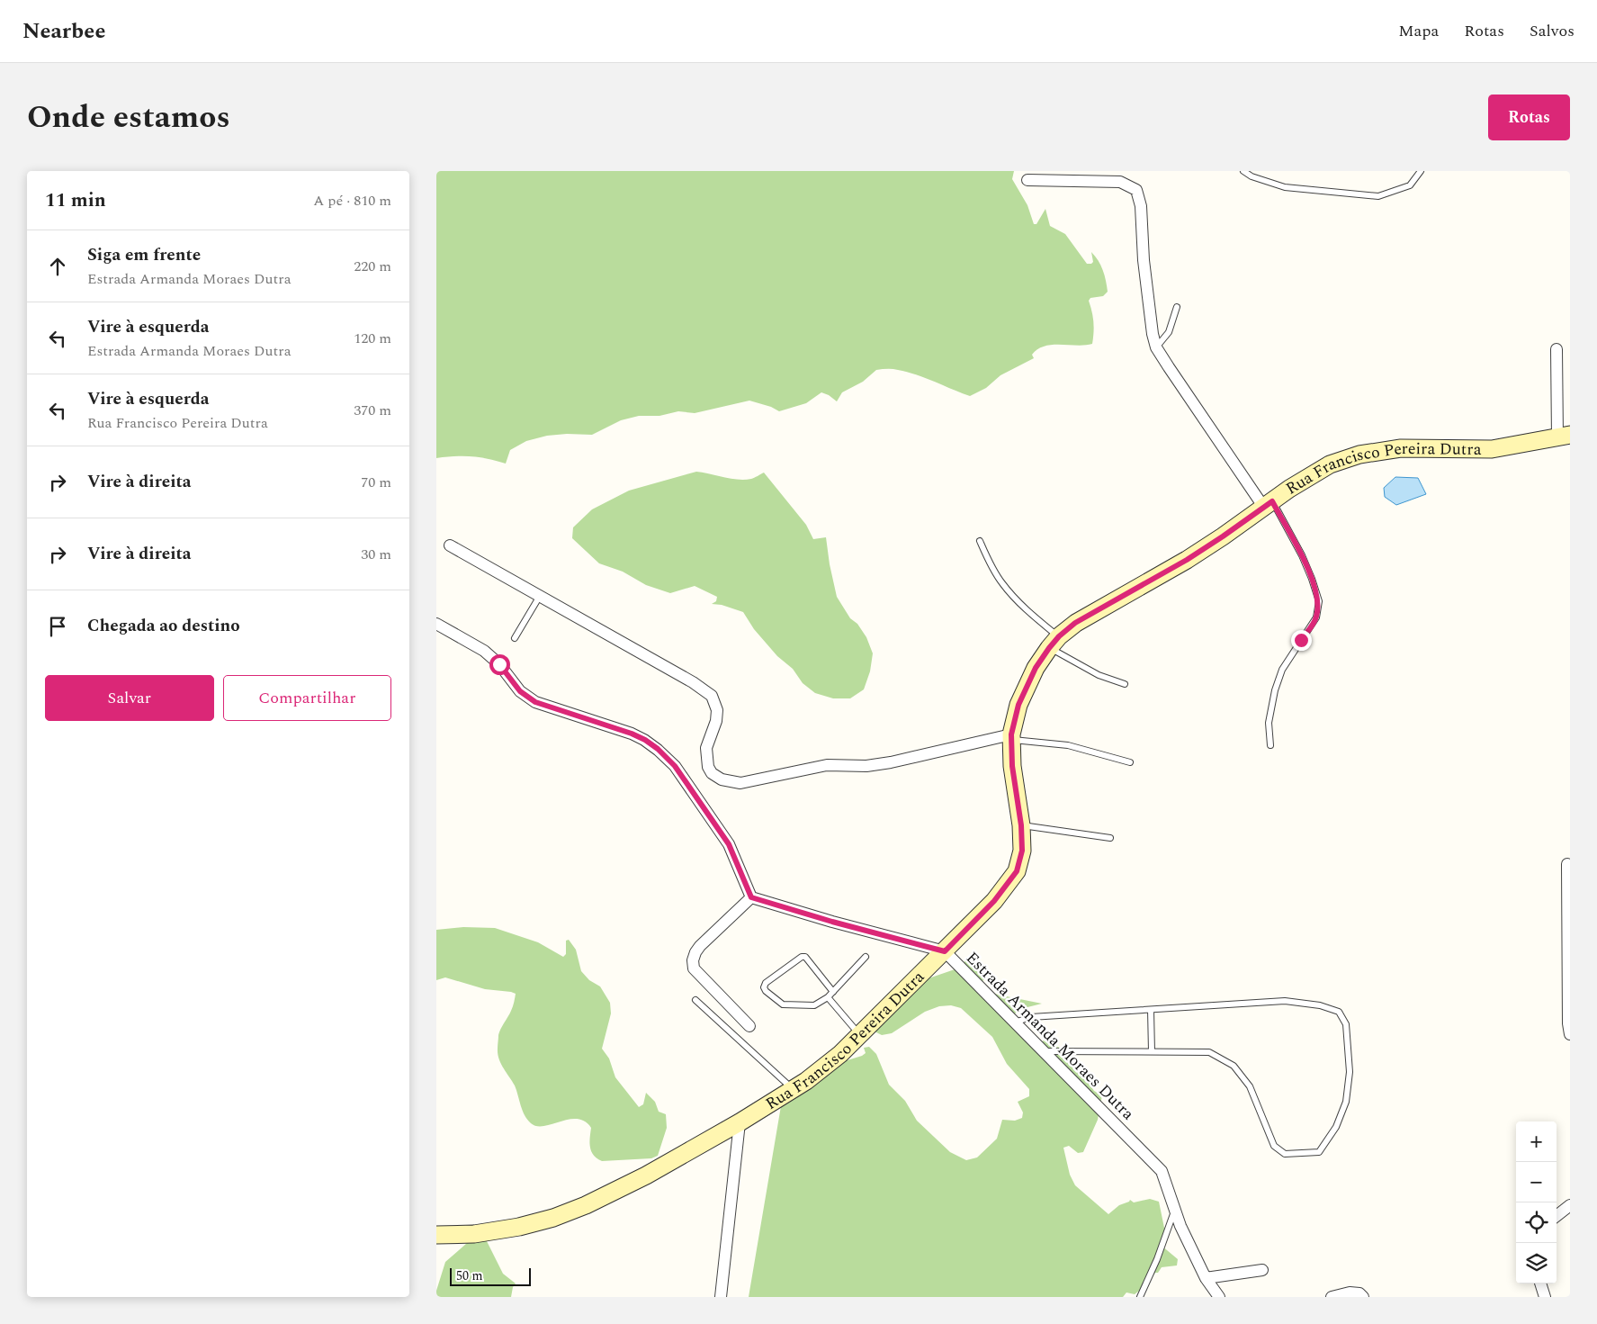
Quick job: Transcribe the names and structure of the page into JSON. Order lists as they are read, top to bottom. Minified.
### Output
{"streets":{"main road":["Rua Francisco Pereira Dutra"],"street":["Estrada Armanda Moraes Dutra"]},"crossings":[["Rua Francisco Pereira Dutra","Estrada Armanda Moraes Dutra"]],"scale_bar":"50 m","page":{"header":"Nearbee","nav":["Mapa","Rotas","Salvos"],"title":"Onde estamos","buttons":["Rotas",["Salvar","Compartilhar"]],"heading":["11 min","A pé · 810 m"],"list":[["Siga em frente","Estrada Armanda Moraes Dutra","220 m"],["Vire à esquerda","Estrada Armanda Moraes Dutra","120 m"],["Vire à esquerda","Rua Francisco Pereira Dutra","370 m"],["Vire à direita","70 m"],["Vire à direita","30 m"],"Chegada ao destino"],"map_buttons":["+","−"],"scale":"50 m"}}
